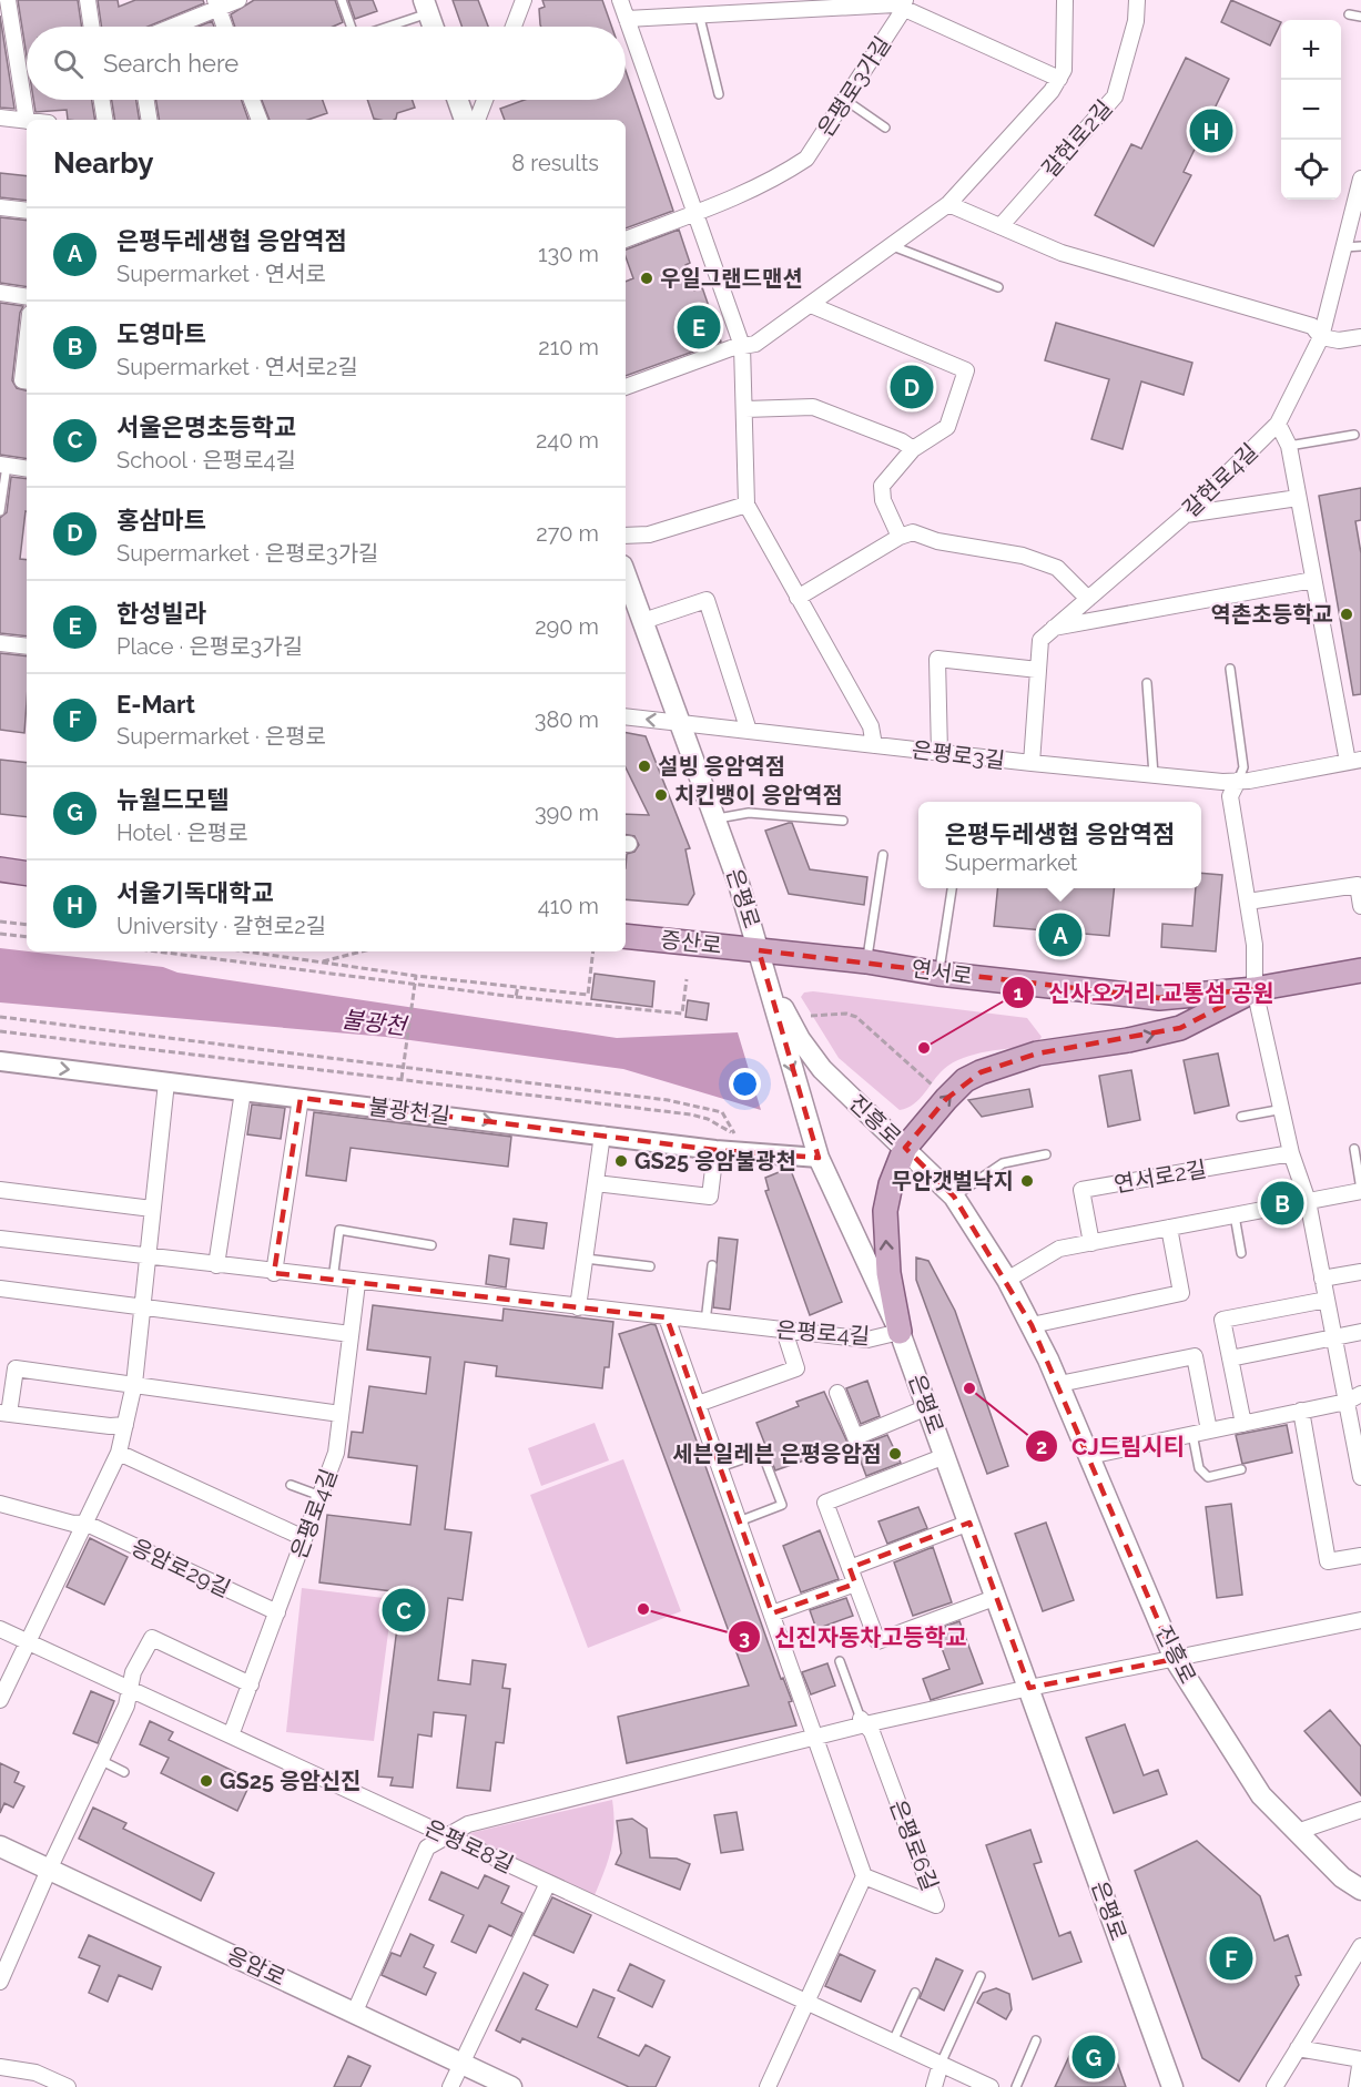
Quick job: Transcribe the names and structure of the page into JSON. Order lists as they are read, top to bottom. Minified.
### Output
{"streets":{"main road":["은평로","증산로","연서로","진흥로","응암로"],"street":["은평로3가길","갈현로2길","갈현로4길","은평로3길","불광천길","연서로2길","은평로4길","응암로29길","은평로6길","은평로8길"]},"crossings":[["갈현로4길","은평로3길"],["은평로3길","은평로"],["은평로","증산로"],["은평로","연서로"],["은평로","불광천길"],["은평로","진흥로"],["은평로","은평로4길"],["증산로","연서로"],["증산로","진흥로"],["연서로","진흥로"],["은평로4길","응암로29길"],["은평로4길","은평로8길"]],"water":["불광천"],"places":["우일그랜드맨션","역촌초등학교","설빙 응암역점","치킨뱅이 응암역점","신사오거리 교통섬 공원","GS25 응암불광천","무안갯벌낙지","CJ드림시티","세븐일레븐 은평응암점","신진자동차고등학교","GS25 응암신진"],"page":{"map_buttons":["+","−"],"search":"Search here","pins":["H","E","D","A","B","C","F","G"],"heading":["Nearby","8 results"],"list":[{"mark":"A","name":"은평두레생협 응암역점","note":"Supermarket · 연서로","value":"130 m"},{"mark":"B","name":"도영마트","note":"Supermarket · 연서로2길","value":"210 m"},{"mark":"C","name":"서울은명초등학교","note":"School · 은평로4길","value":"240 m"},{"mark":"D","name":"홍삼마트","note":"Supermarket · 은평로3가길","value":"270 m"},{"mark":"E","name":"한성빌라","note":"Place · 은평로3가길","value":"290 m"},{"mark":"F","name":"E-Mart","note":"Supermarket · 은평로","value":"380 m"},{"mark":"G","name":"뉴월드모텔","note":"Hotel · 은평로","value":"390 m"},{"mark":"H","name":"서울기독대학교","note":"University · 갈현로2길","value":"410 m"}],"popup":["은평두레생협 응암역점","Supermarket"]}}
